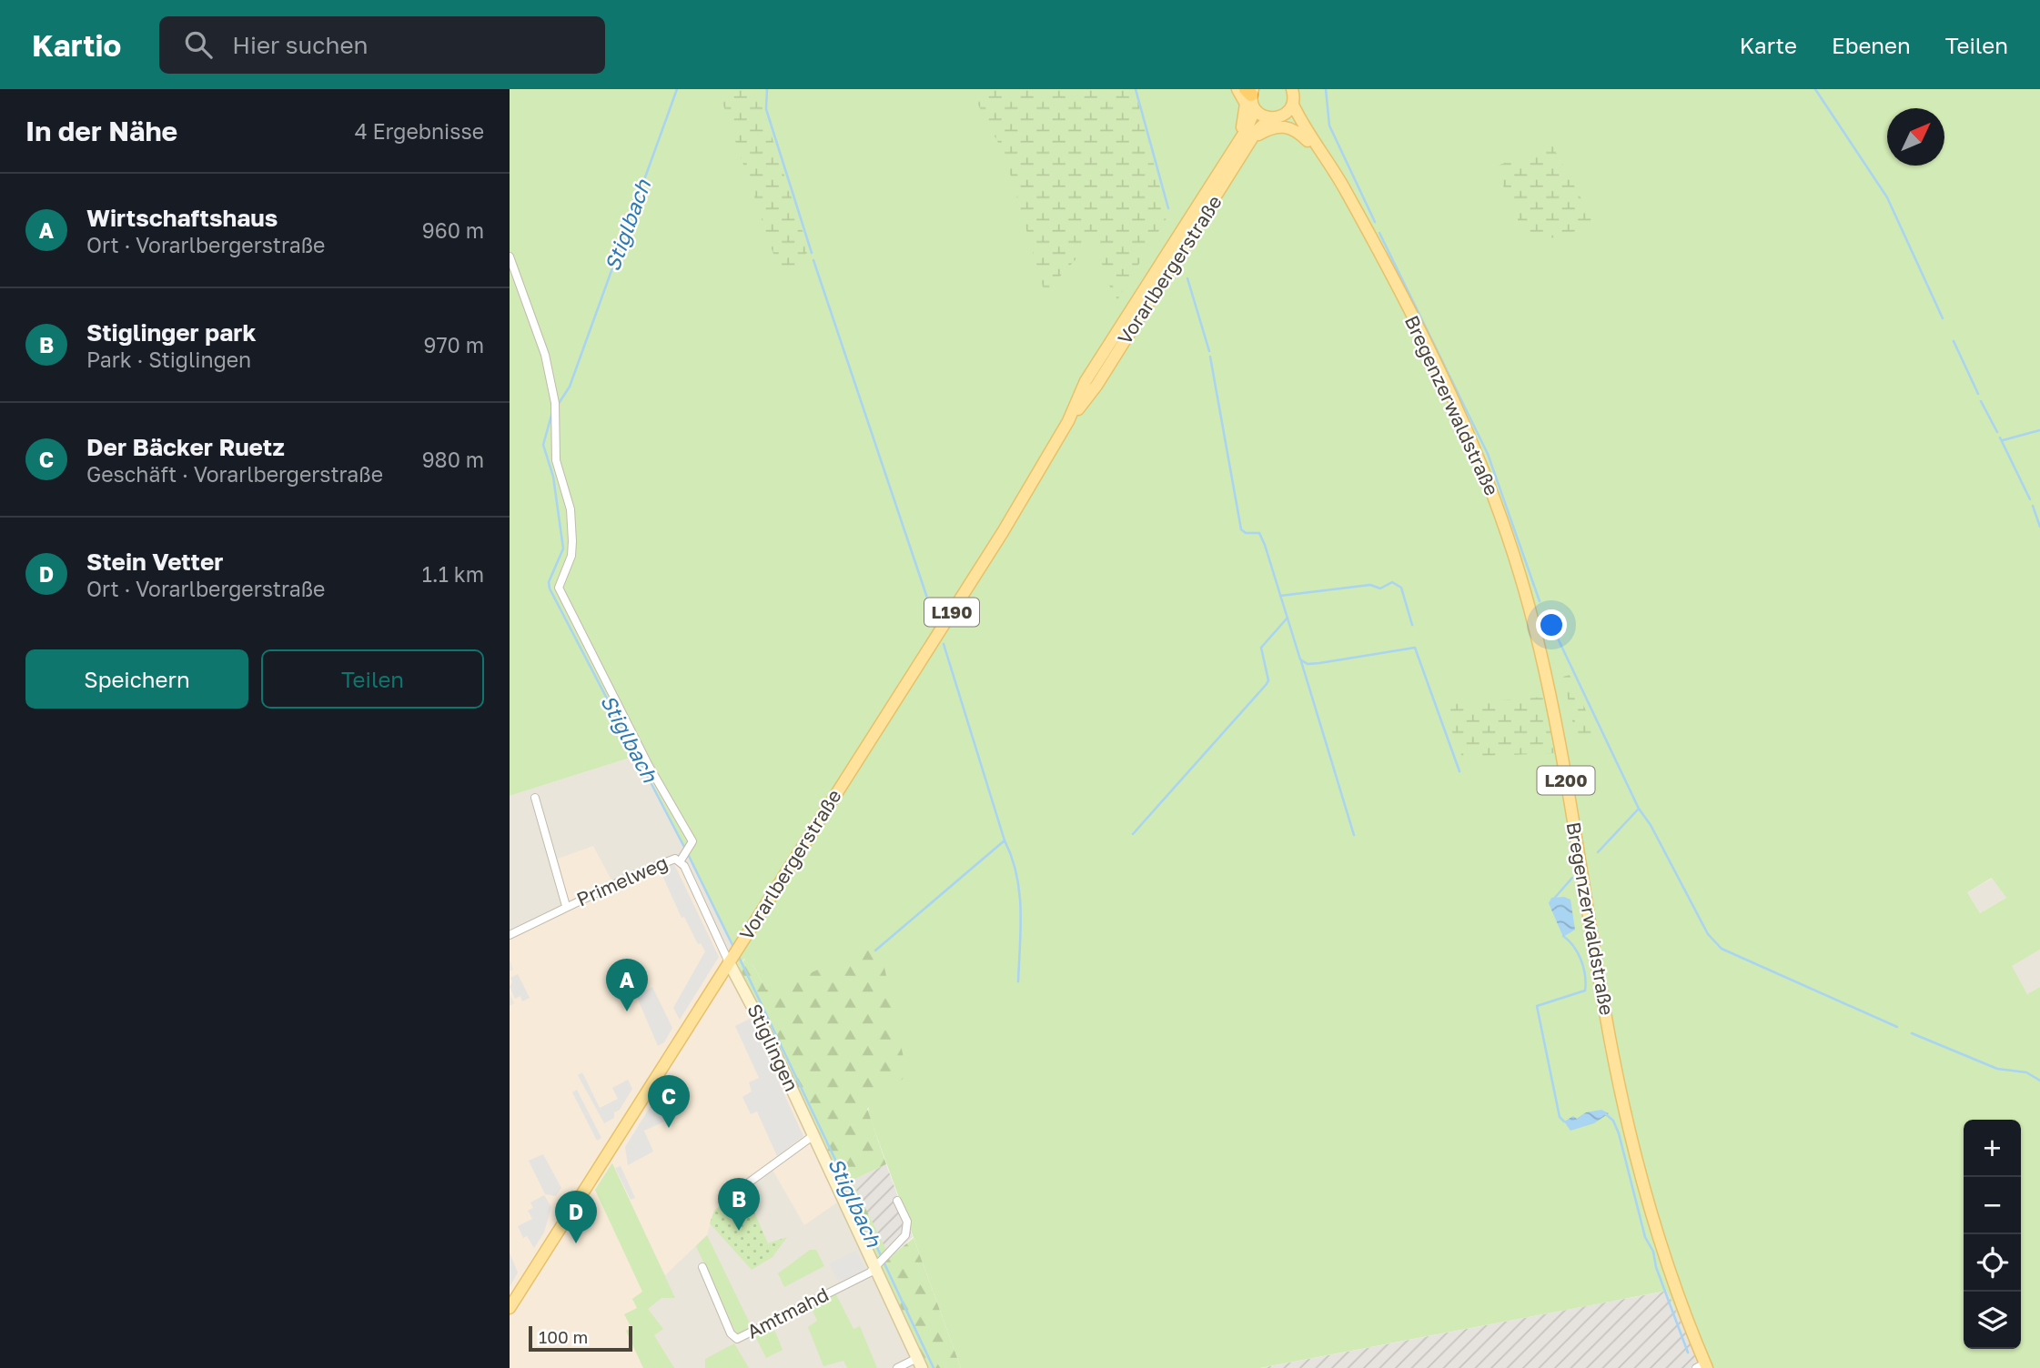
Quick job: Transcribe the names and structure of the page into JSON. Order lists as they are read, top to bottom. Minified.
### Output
{"streets":{"main road":["Vorarlbergerstraße","Bregenzerwaldstraße","L190","L200","Stiglingen"],"street":["Primelweg","Amtmahd"]},"crossings":[["Vorarlbergerstraße","Bregenzerwaldstraße"],["Vorarlbergerstraße","Primelweg"],["Vorarlbergerstraße","Stiglingen"],["Primelweg","Stiglingen"],["Stiglingen","Amtmahd"]],"water":["Stiglbach"],"scale_bar":"100 m","north":"top right","page":{"header":"Kartio","search":"Hier suchen","nav":["Karte","Ebenen","Teilen"],"heading":["In der Nähe","4 Ergebnisse"],"list":[{"mark":"A","name":"Wirtschaftshaus","note":"Ort · Vorarlbergerstraße","value":"960 m"},{"mark":"B","name":"Stiglinger park","note":"Park · Stiglingen","value":"970 m"},{"mark":"C","name":"Der Bäcker Ruetz","note":"Geschäft · Vorarlbergerstraße","value":"980 m"},{"mark":"D","name":"Stein Vetter","note":"Ort · Vorarlbergerstraße","value":"1.1 km"}],"buttons":["Speichern","Teilen"],"pins":["A","C","B","D"],"map_buttons":["+","−"],"scale":"100 m"}}
